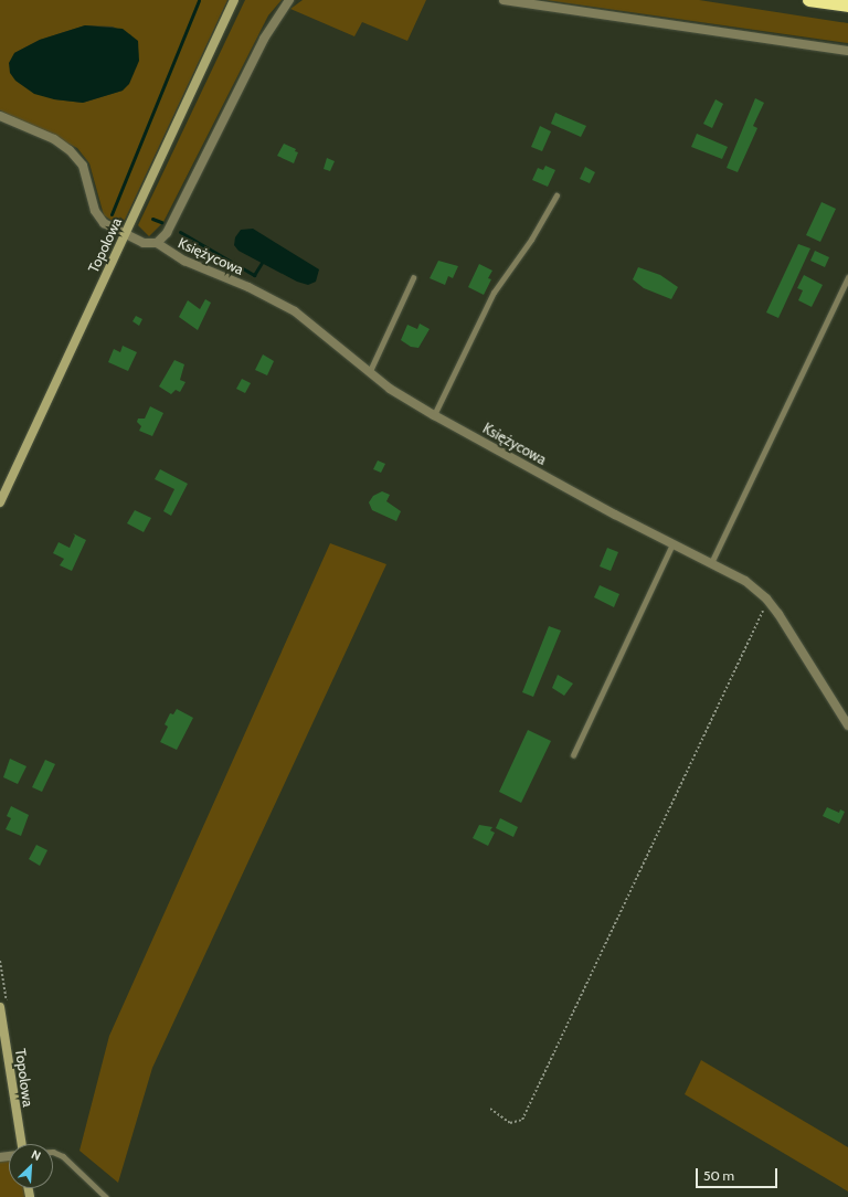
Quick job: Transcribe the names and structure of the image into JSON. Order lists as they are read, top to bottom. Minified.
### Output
{"streets":{"street":["Topolowa","Księżycowa"]},"crossings":[["Topolowa","Księżycowa"]],"scale_bar":"50 m","north":"top right"}
